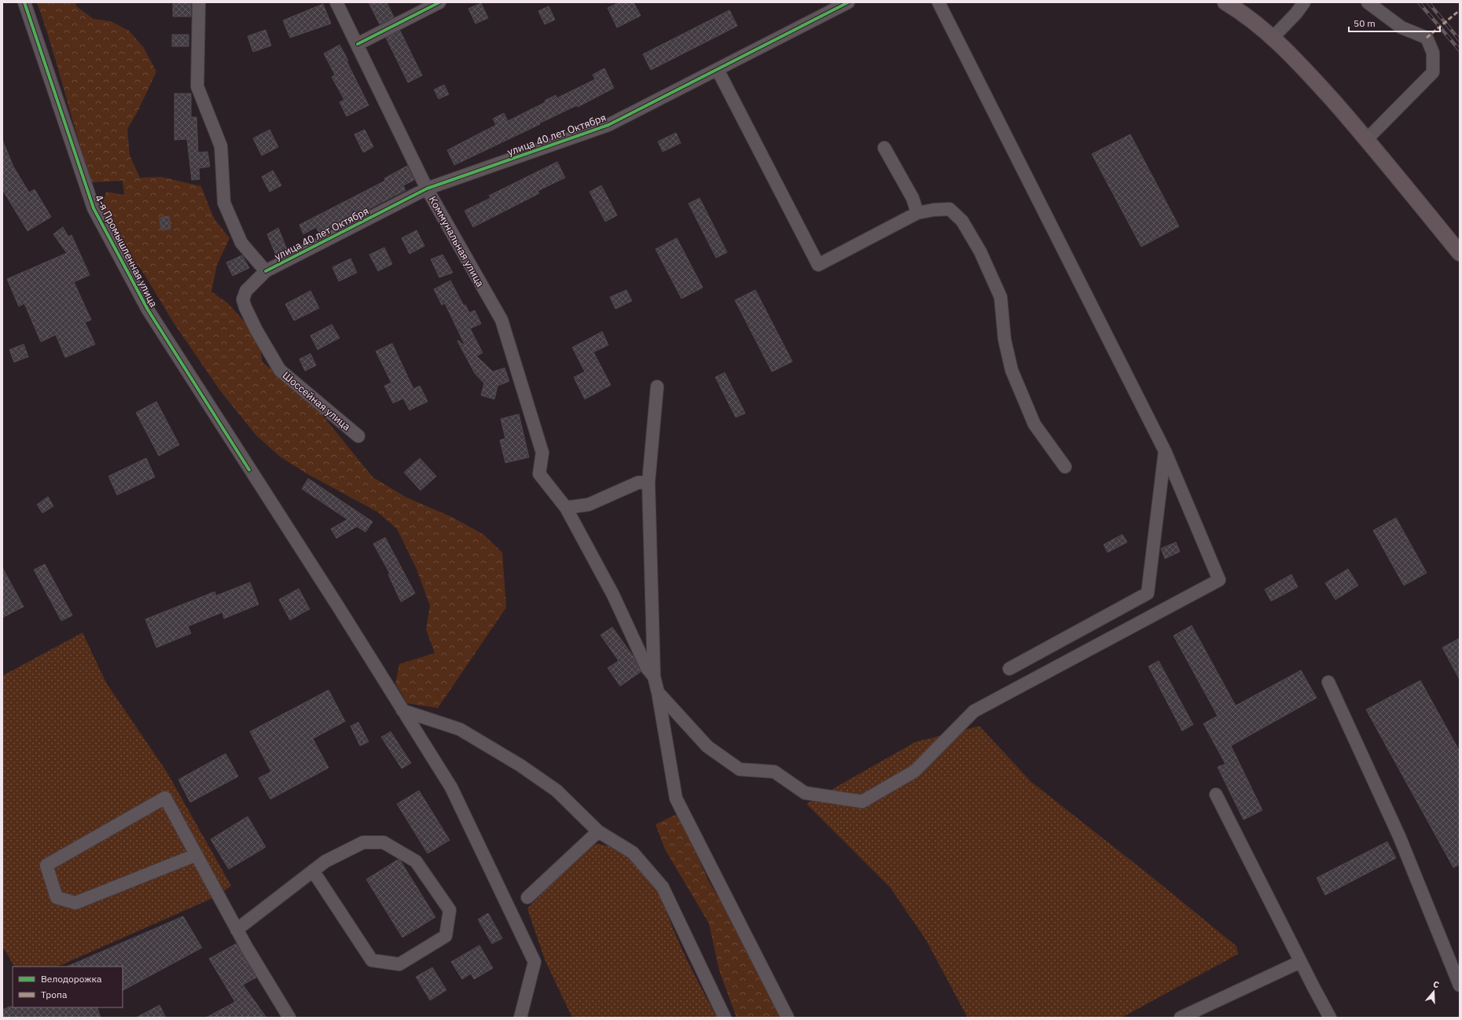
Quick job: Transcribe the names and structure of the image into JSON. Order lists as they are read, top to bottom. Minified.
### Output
{"streets":{"street":["улица 40 лет Октября","Коммунальная улица","4-я Промышленная улица","Шоссейная улица"]},"crossings":[["улица 40 лет Октября","Коммунальная улица"],["улица 40 лет Октября","Шоссейная улица"]],"legend":["Велодорожка","Тропа"],"scale_bar":"50 m","north":"top"}
